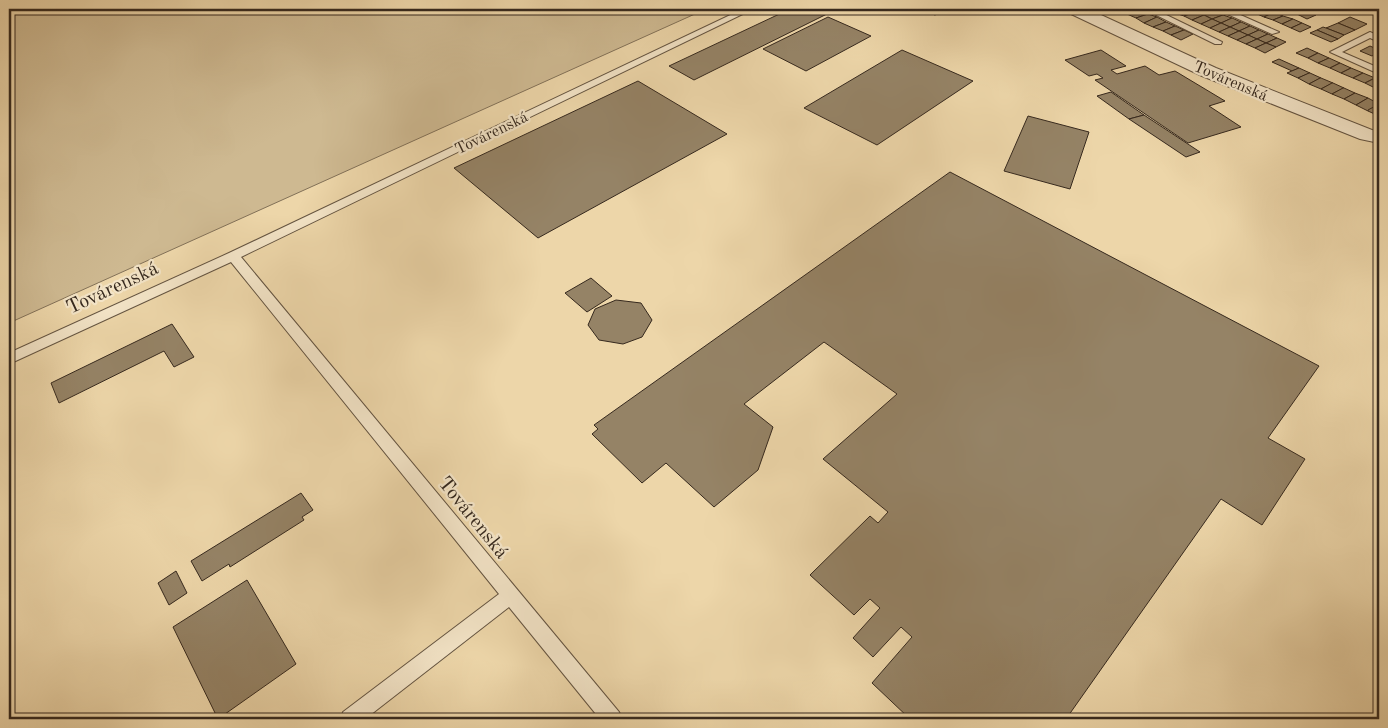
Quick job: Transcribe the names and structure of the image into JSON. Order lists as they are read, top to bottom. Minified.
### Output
{"streets":{"street":["Továrenská"]}}
